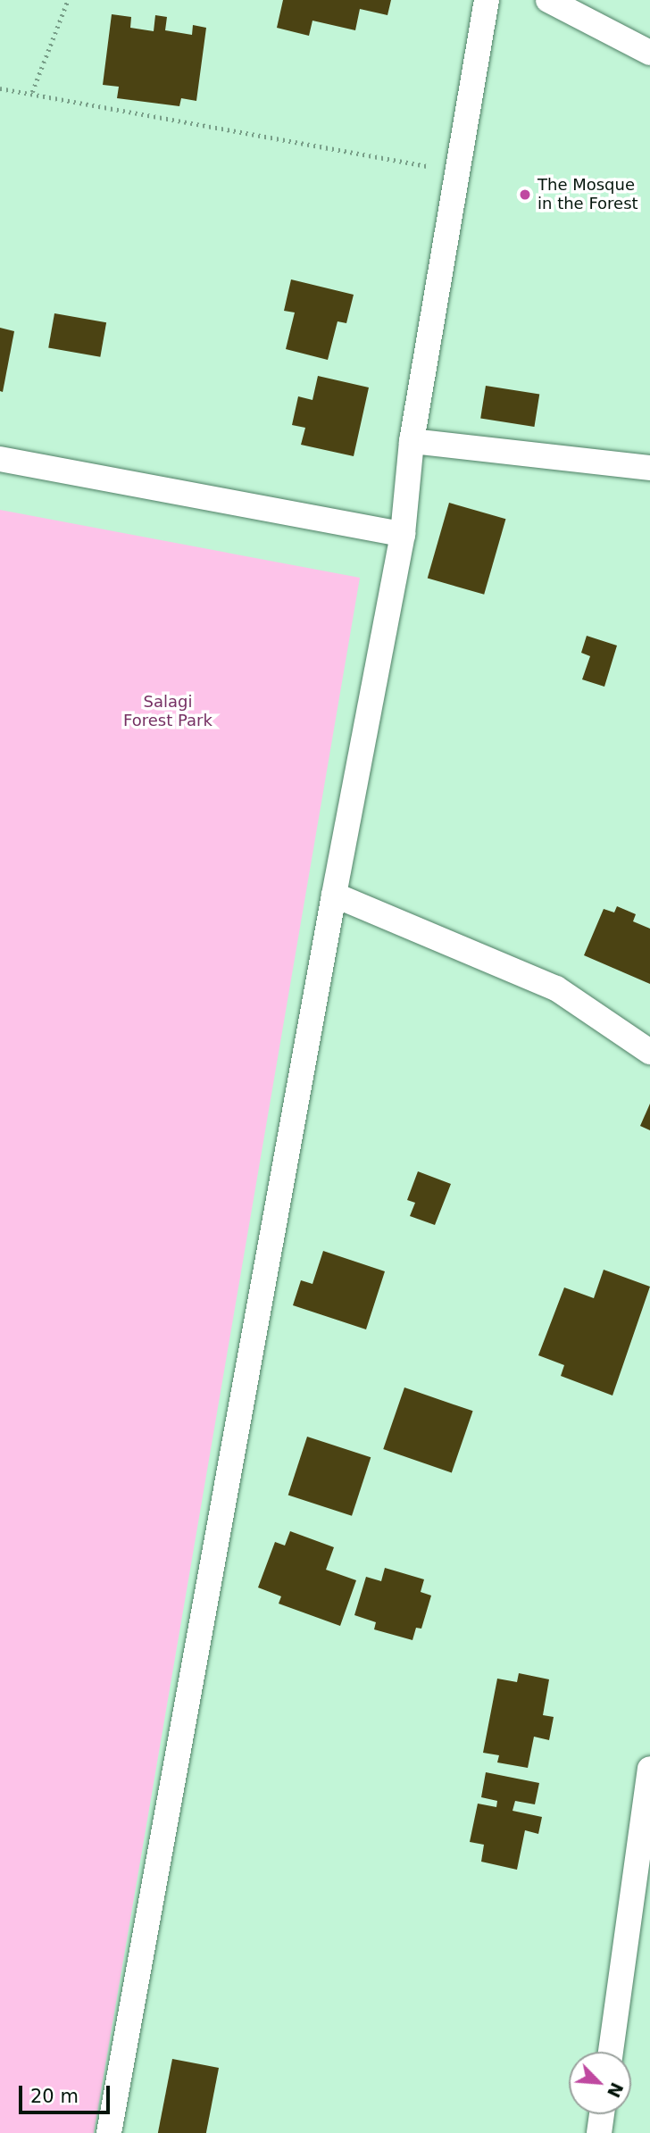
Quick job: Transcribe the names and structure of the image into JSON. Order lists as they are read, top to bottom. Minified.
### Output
{"parks":["Salagi Forest Park"],"places":["The Mosque in the Forest"],"scale_bar":"20 m","north":"bottom right"}
